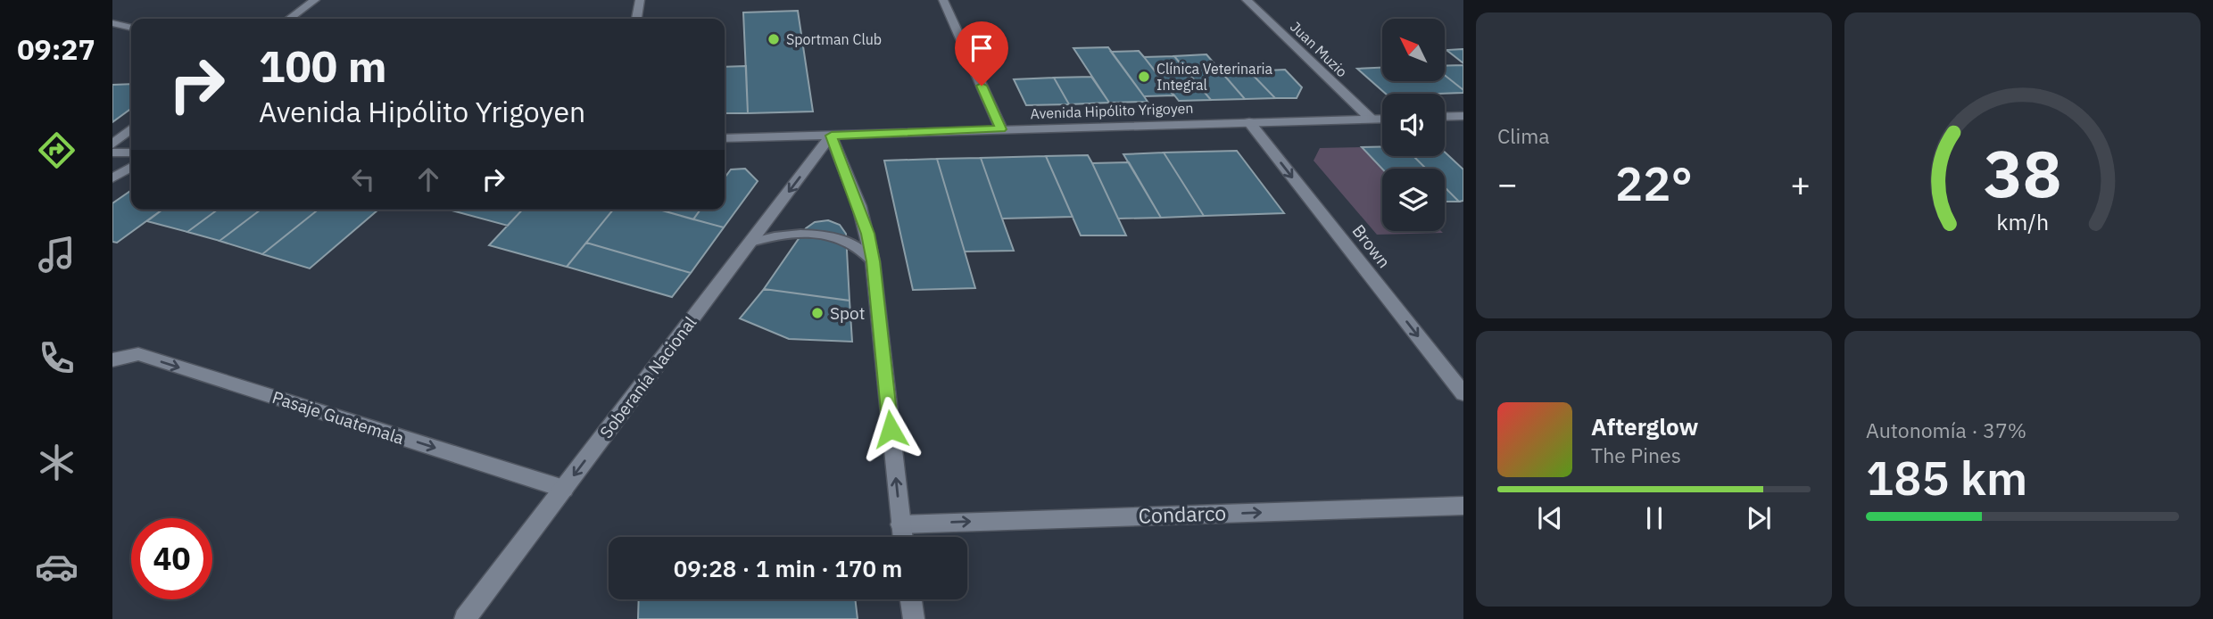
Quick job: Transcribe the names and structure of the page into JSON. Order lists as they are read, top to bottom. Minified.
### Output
{"streets":{"street":["Juan Muzio","Avenida Hipólito Yrigoyen","Brown","Soberanía Nacional","Pasaje Guatemala","Condarco"]},"crossings":[["Juan Muzio","Avenida Hipólito Yrigoyen"],["Avenida Hipólito Yrigoyen","Brown"],["Avenida Hipólito Yrigoyen","Soberanía Nacional"],["Soberanía Nacional","Pasaje Guatemala"]],"one_way":["Brown","Soberanía Nacional","Pasaje Guatemala","Condarco"],"places":["Sportman Club","Clínica Veterinaria Integral","Spot"],"north":"top left","page":{"tabs":"09:27","tile":["Clima",["Autonomía · 37%","185 km"]],"turn":["100 m","Avenida Hipólito Yrigoyen"],"heat":["−","22°","+"],"song":["Afterglow","The Pines"],"limit":"40","trip":"09:28 · 1 min · 170 m","gauge":["38","km/h"]}}
